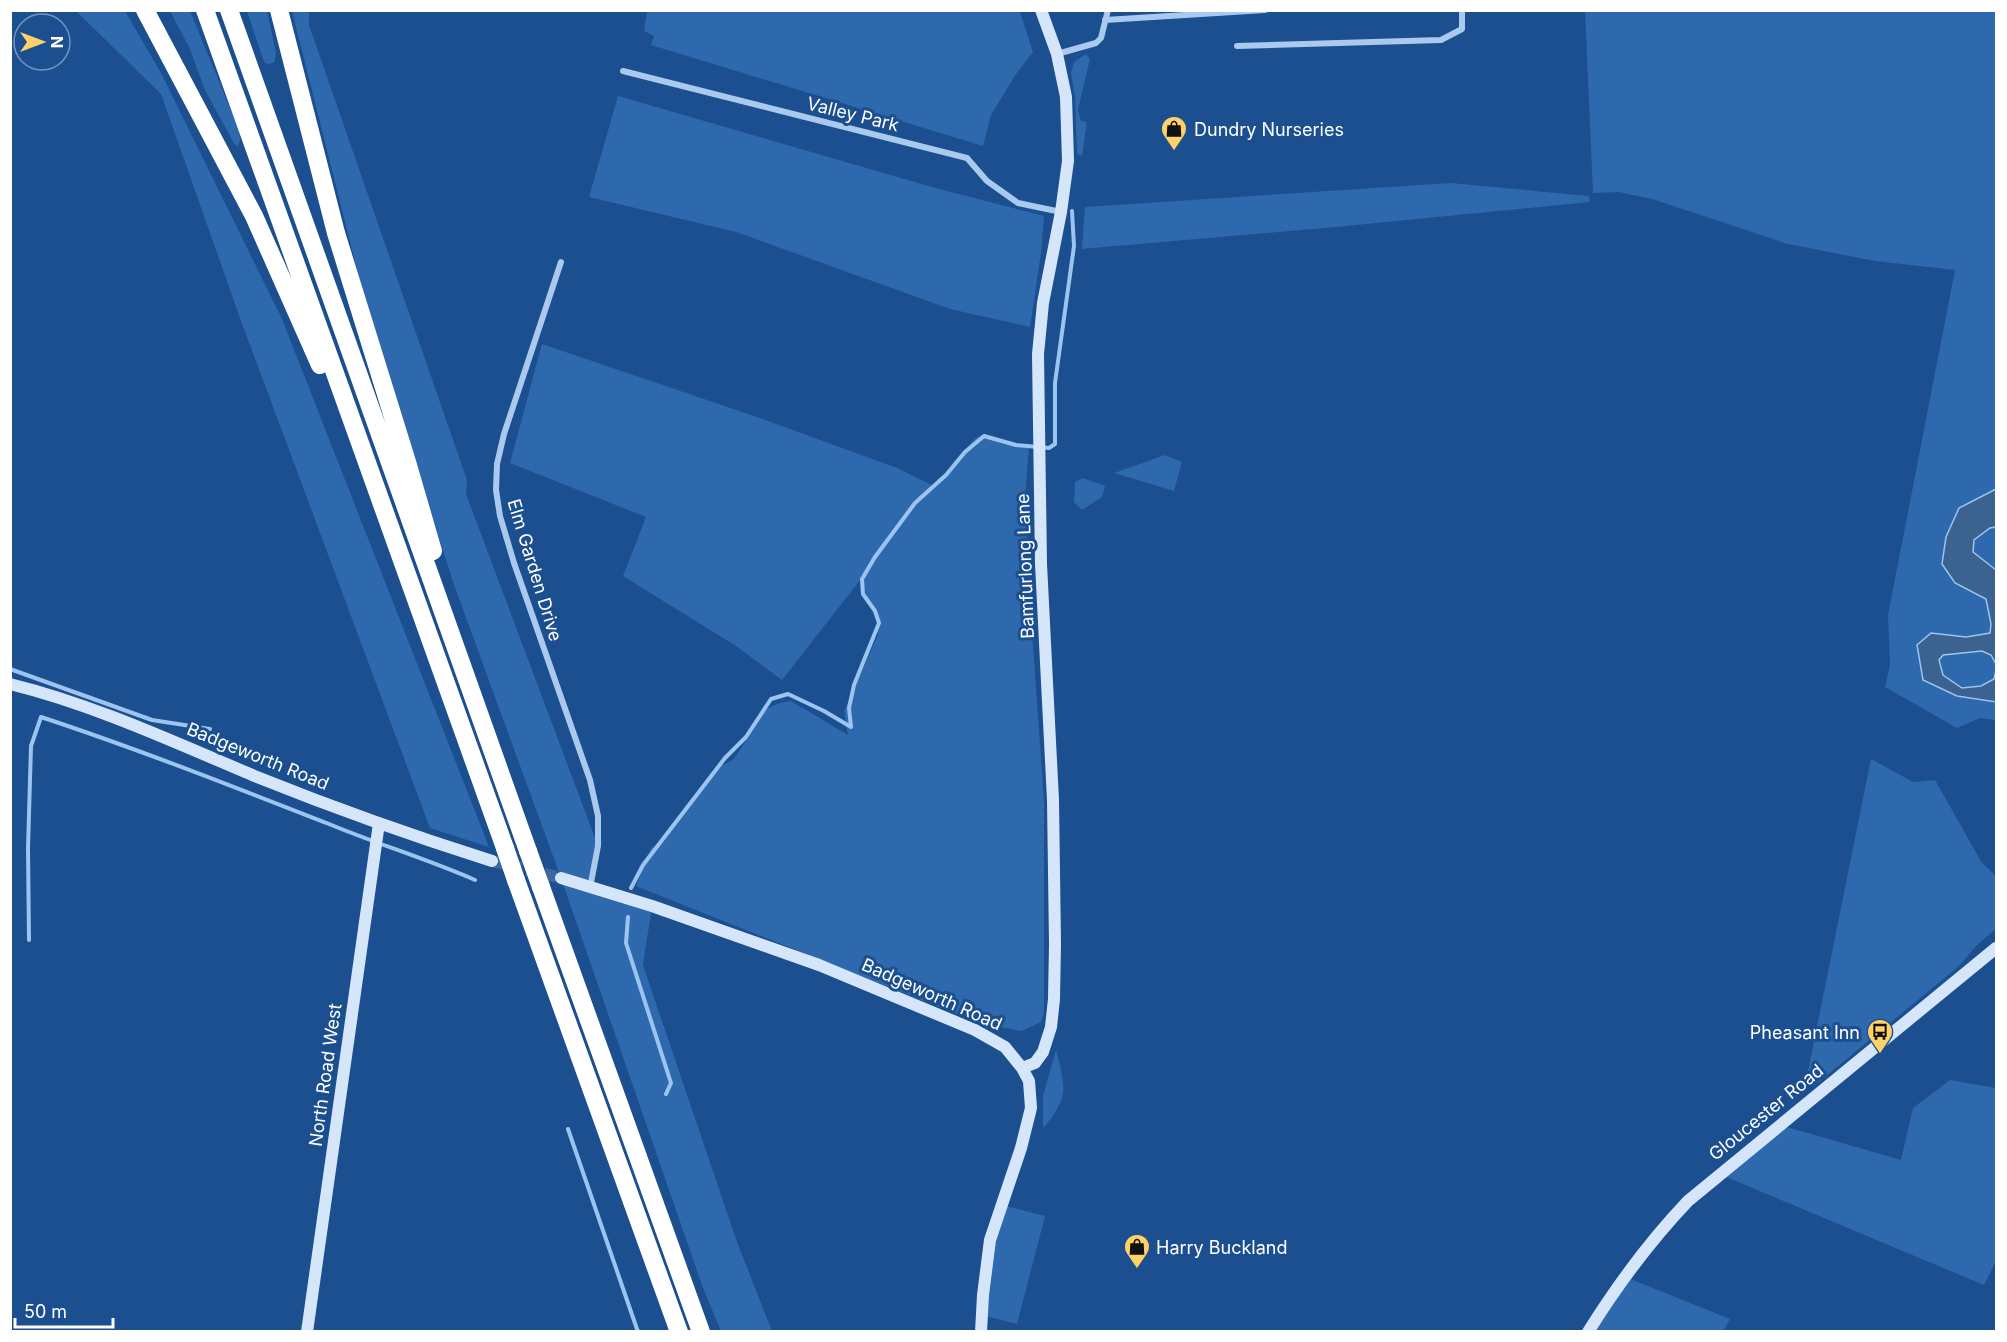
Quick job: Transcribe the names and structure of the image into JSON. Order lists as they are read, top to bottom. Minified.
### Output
{"streets":{"street":["Valley Park","Bamfurlong Lane","Elm Garden Drive","Badgeworth Road","North Road West","Gloucester Road"]},"crossings":[["Valley Park","Bamfurlong Lane"],["Bamfurlong Lane","Badgeworth Road"],["Elm Garden Drive","Badgeworth Road"],["Badgeworth Road","North Road West"]],"places":{"shop":["Dundry Nurseries","Harry Buckland"],"bus stop":["Pheasant Inn"]},"scale_bar":"50 m","north":"right"}
